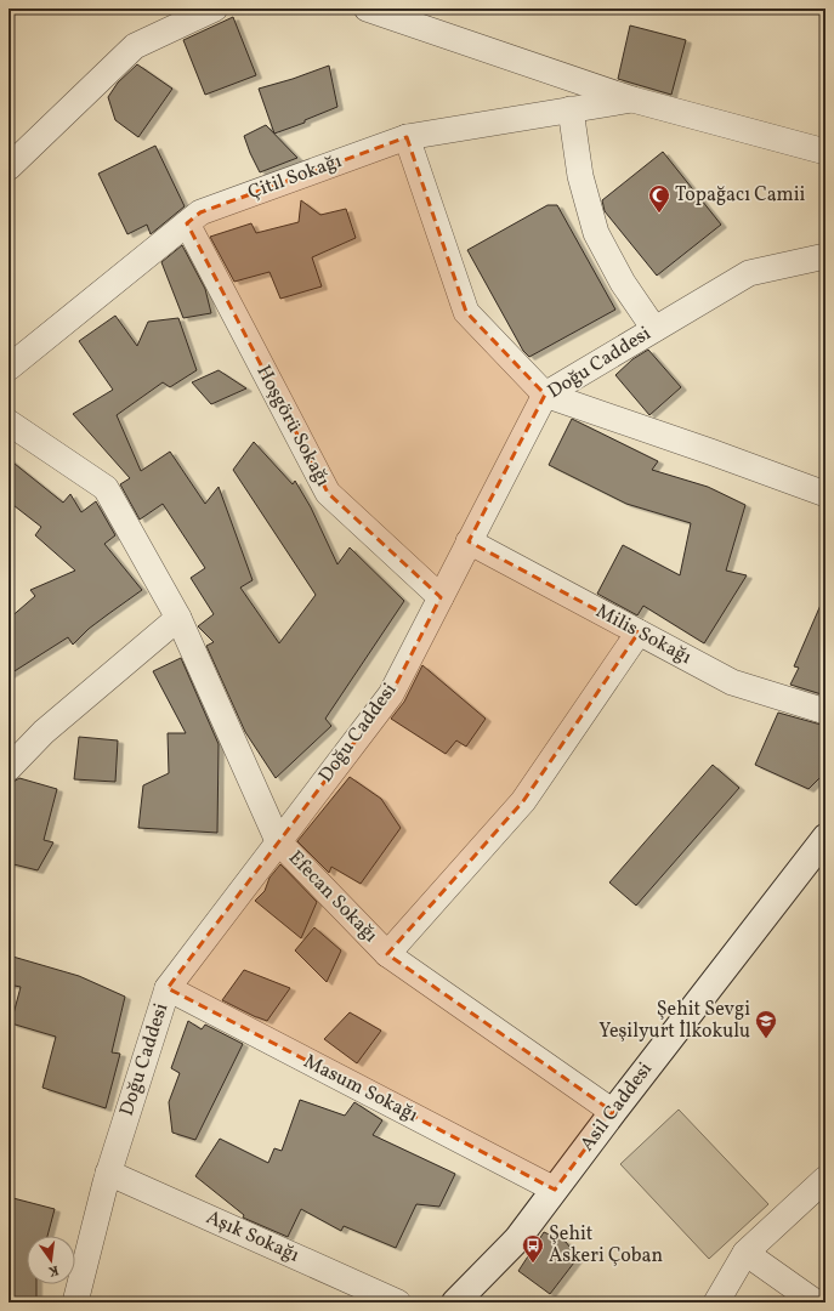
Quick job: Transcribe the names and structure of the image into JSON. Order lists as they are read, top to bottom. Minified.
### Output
{"streets":{"street":["Çitil Sokağı","Doğu Caddesi","Hoşgörü Sokağı","Milis Sokağı","Efecan Sokağı","Masum Sokağı","Asil Caddesi","Aşık Sokağı"]},"crossings":[["Çitil Sokağı","Hoşgörü Sokağı"],["Doğu Caddesi","Hoşgörü Sokağı"],["Doğu Caddesi","Milis Sokağı"],["Doğu Caddesi","Efecan Sokağı"],["Doğu Caddesi","Masum Sokağı"],["Doğu Caddesi","Aşık Sokağı"],["Efecan Sokağı","Asil Caddesi"],["Masum Sokağı","Asil Caddesi"]],"places":{"mosque":["Topağacı Camii"],"school or university":["Şehit Sevgi Yeşilyurt İlkokulu"],"bus stop":["Şehit Askeri Çoban"]},"north":"bottom"}
